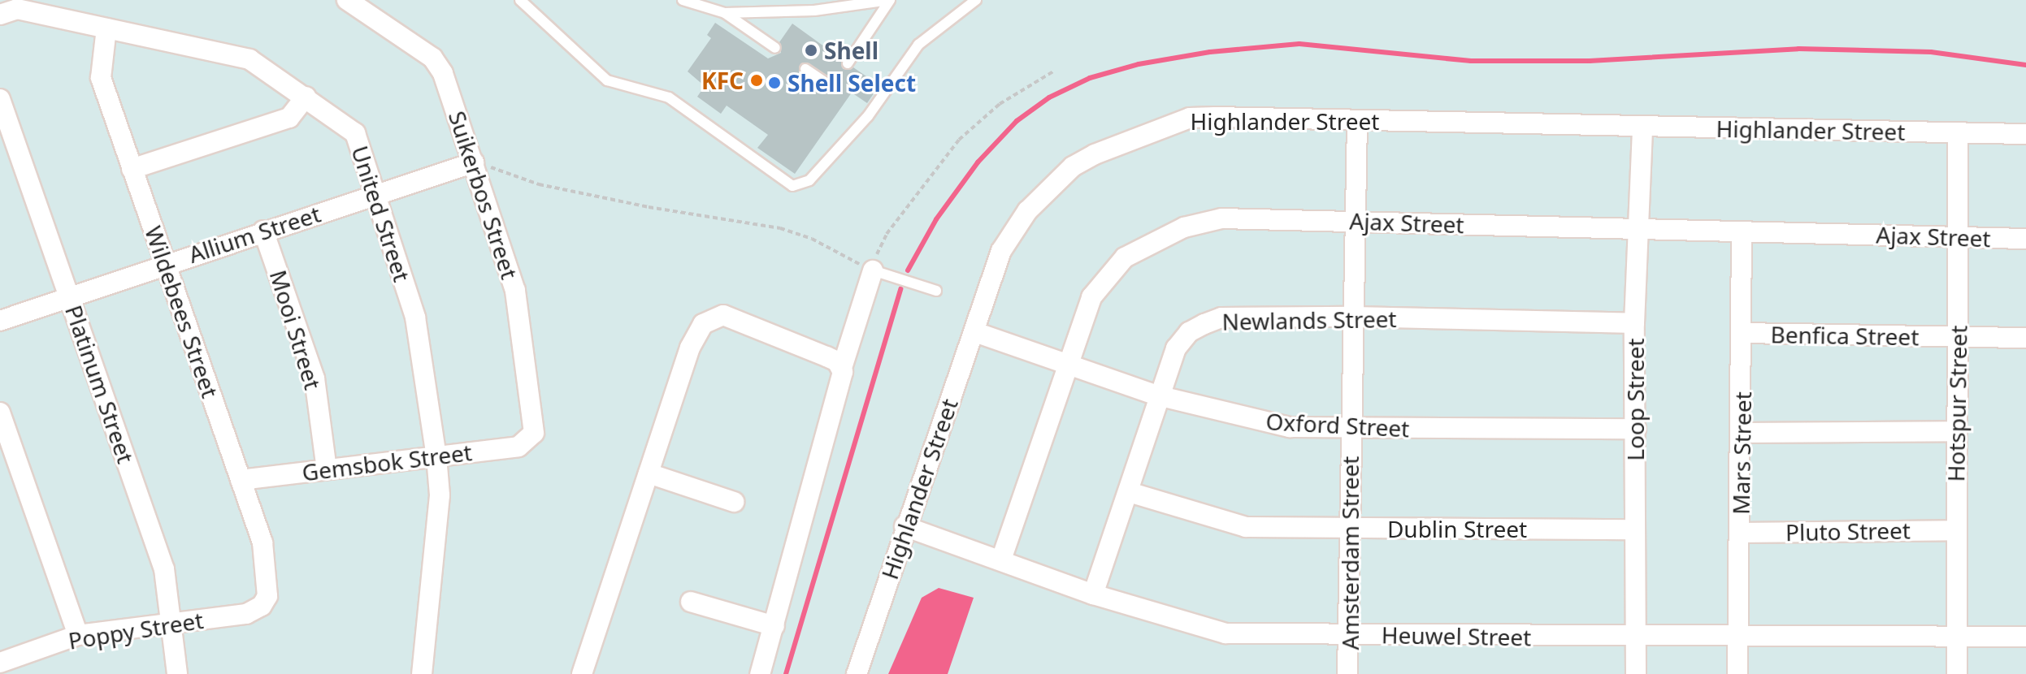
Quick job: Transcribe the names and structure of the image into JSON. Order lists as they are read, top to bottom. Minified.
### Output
{"streets":{"street":["Highlander Street","Suikerbos Street","United Street","Ajax Street","Allium Street","Wildebees Street","Newlands Street","Mooi Street","Benfica Street","Platinum Street","Loop Street","Hotspur Street","Oxford Street","Mars Street","Gemsbok Street","Dublin Street","Pluto Street","Amsterdam Street","Poppy Street","Heuwel Street"]},"crossings":[["Highlander Street","Loop Street"],["Highlander Street","Hotspur Street"],["Highlander Street","Oxford Street"],["Highlander Street","Amsterdam Street"],["Highlander Street","Heuwel Street"],["Suikerbos Street","Allium Street"],["Suikerbos Street","Gemsbok Street"],["United Street","Allium Street"],["United Street","Wildebees Street"],["United Street","Gemsbok Street"],["Ajax Street","Loop Street"],["Ajax Street","Hotspur Street"],["Ajax Street","Oxford Street"],["Ajax Street","Mars Street"],["Ajax Street","Amsterdam Street"],["Ajax Street","Heuwel Street"],["Allium Street","Wildebees Street"],["Allium Street","Mooi Street"],["Allium Street","Platinum Street"],["Wildebees Street","Gemsbok Street"],["Wildebees Street","Poppy Street"],["Newlands Street","Loop Street"],["Newlands Street","Oxford Street"],["Newlands Street","Dublin Street"],["Newlands Street","Amsterdam Street"],["Newlands Street","Heuwel Street"],["Mooi Street","Gemsbok Street"],["Benfica Street","Hotspur Street"],["Benfica Street","Mars Street"],["Platinum Street","Poppy Street"],["Loop Street","Oxford Street"],["Loop Street","Dublin Street"],["Loop Street","Heuwel Street"],["Hotspur Street","Pluto Street"],["Hotspur Street","Heuwel Street"],["Oxford Street","Amsterdam Street"],["Mars Street","Pluto Street"],["Mars Street","Heuwel Street"],["Dublin Street","Amsterdam Street"],["Amsterdam Street","Heuwel Street"]],"places":["Shell","KFC","Shell Select"]}
